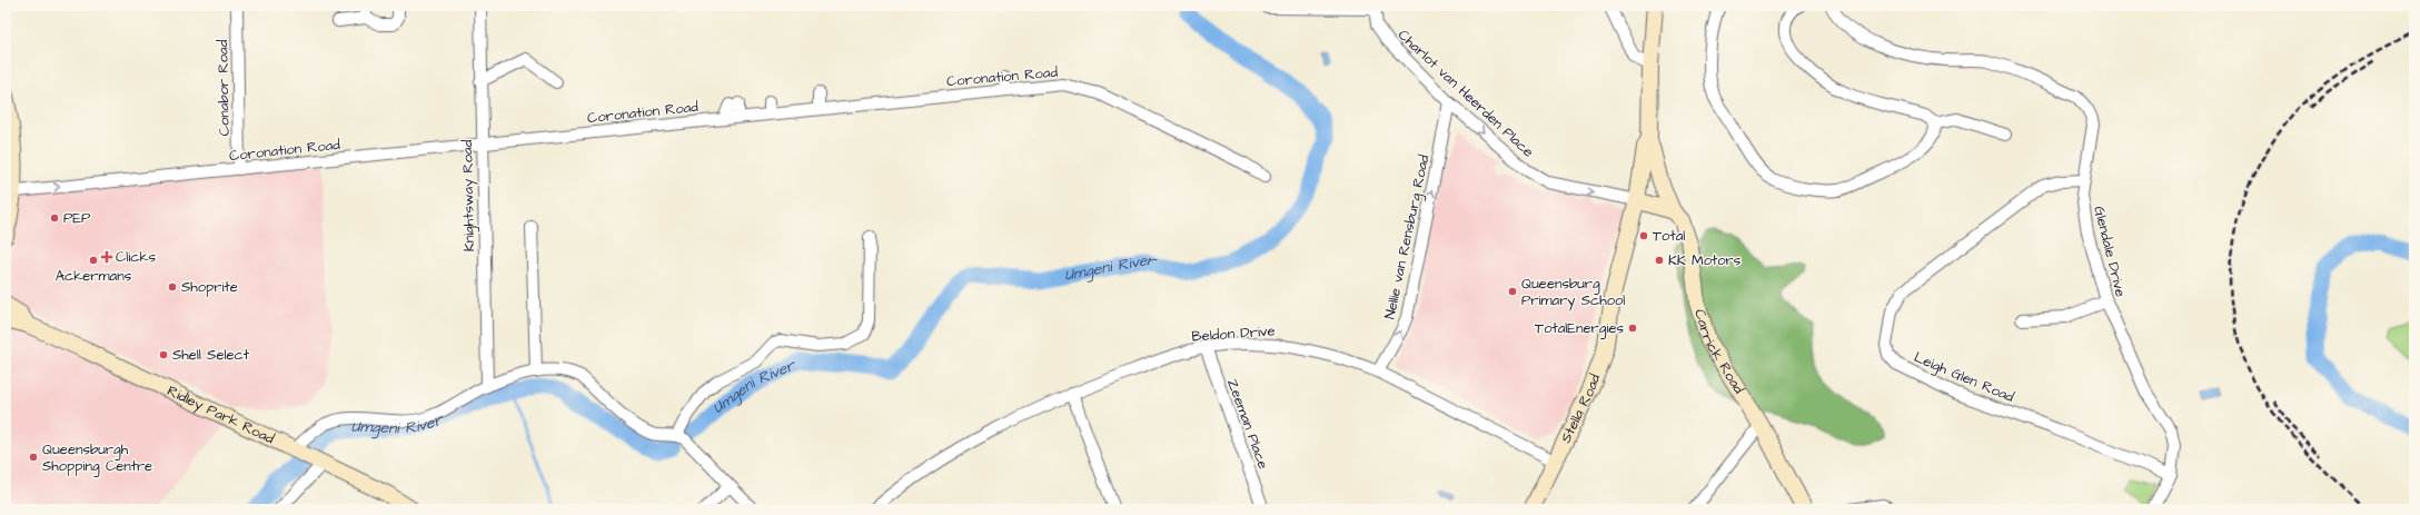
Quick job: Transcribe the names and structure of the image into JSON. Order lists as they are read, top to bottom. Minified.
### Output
{"streets":{"street":["Coronation Road","Conabor Road","Charlot van Heerden Place","Knightsway Road","Nellie van Rensburg Road","Glendale Drive","Beldon Drive","Carrick Road","Leigh Glen Road","Stella Road","Ridley Park Road","Zeeman Place"]},"crossings":[["Coronation Road","Conabor Road"],["Coronation Road","Knightsway Road"],["Charlot van Heerden Place","Nellie van Rensburg Road"],["Charlot van Heerden Place","Stella Road"],["Nellie van Rensburg Road","Beldon Drive"],["Glendale Drive","Leigh Glen Road"],["Beldon Drive","Stella Road"],["Beldon Drive","Zeeman Place"],["Carrick Road","Stella Road"]],"one_way":["Charlot van Heerden Place","Nellie van Rensburg Road"],"water":["Umgeni River"],"places":{"other":["PEP","Total","Ackermans","KK Motors","Shoprite","Queensburg Primary School","TotalEnergies","Shell Select","Queensburgh Shopping Centre"],"health":["Clicks"]}}
